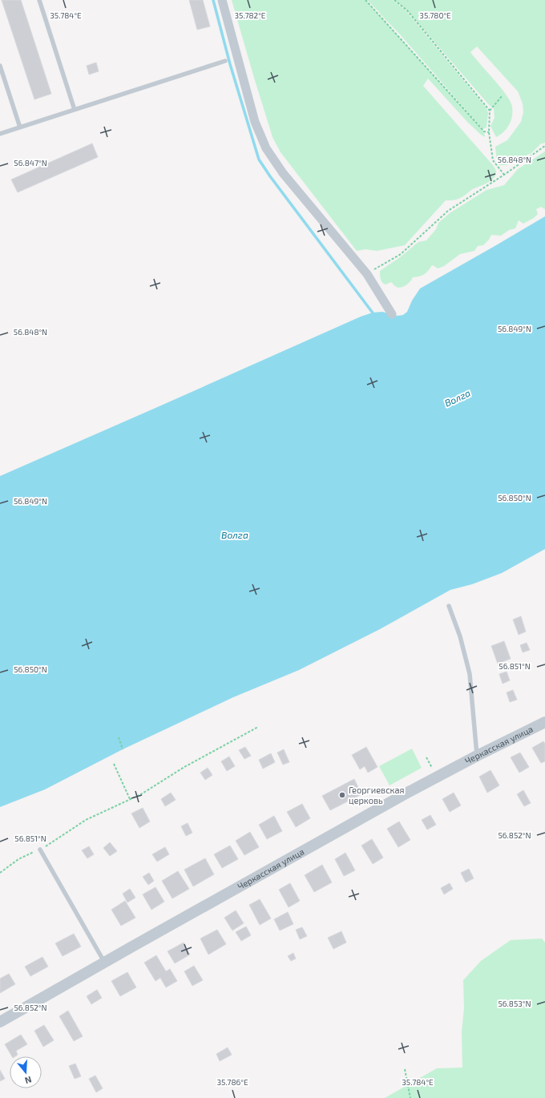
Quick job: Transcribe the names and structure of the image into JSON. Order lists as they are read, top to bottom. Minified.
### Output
{"streets":{"street":["Черкасская улица"]},"water":["Волга"],"places":["Георгиевская церковь"],"north":"bottom","coordinates":["35.784°E","35.782°E","35.780°E","56.848°N","56.847°N","56.849°N","56.850°N","56.851°N","56.852°N","56.853°N","35.786°E"]}
